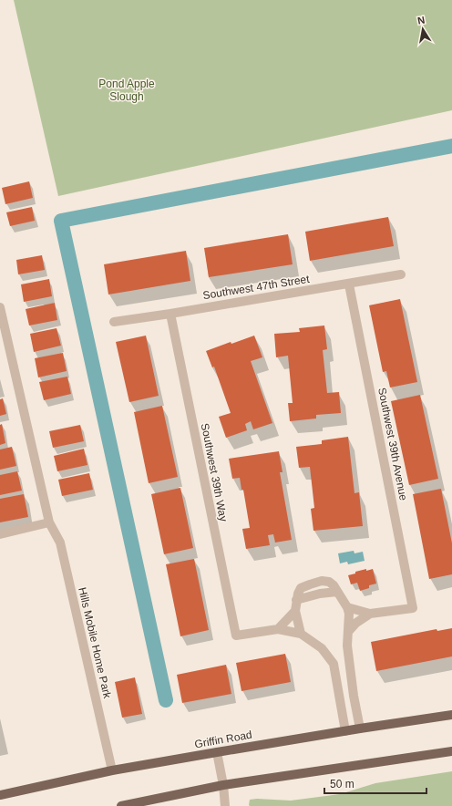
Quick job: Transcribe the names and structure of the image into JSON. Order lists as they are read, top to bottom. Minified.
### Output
{"streets":{"main road":["Griffin Road"],"street":["Southwest 47th Street","Southwest 39th Avenue","Southwest 39th Way","Hills Mobile Home Park"]},"crossings":[["Southwest 47th Street","Southwest 39th Avenue"],["Southwest 47th Street","Southwest 39th Way"],["Hills Mobile Home Park","Griffin Road"]],"parks":["Pond Apple Slough"],"scale_bar":"50 m","north":"top"}
